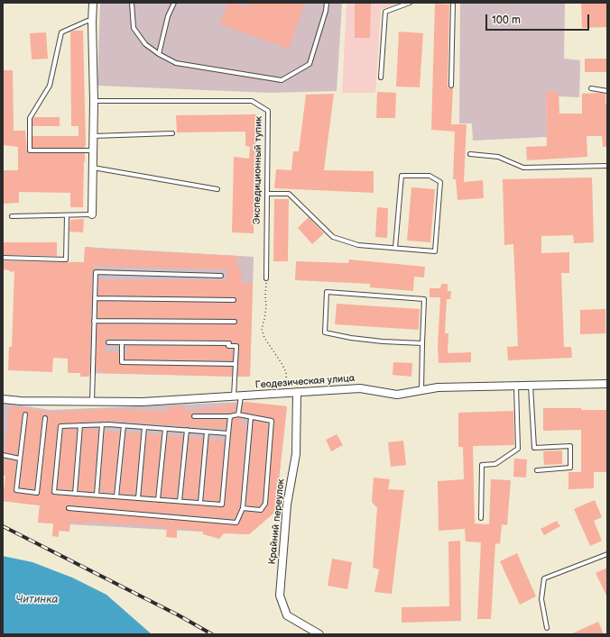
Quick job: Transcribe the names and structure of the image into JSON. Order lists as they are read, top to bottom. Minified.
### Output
{"streets":{"street":["Геодезическая улица","Крайний переулок"],"lane":["Экспедиционный тупик"]},"crossings":[["Геодезическая улица","Крайний переулок"]],"water":["Читинка"],"scale_bar":"100 m"}
